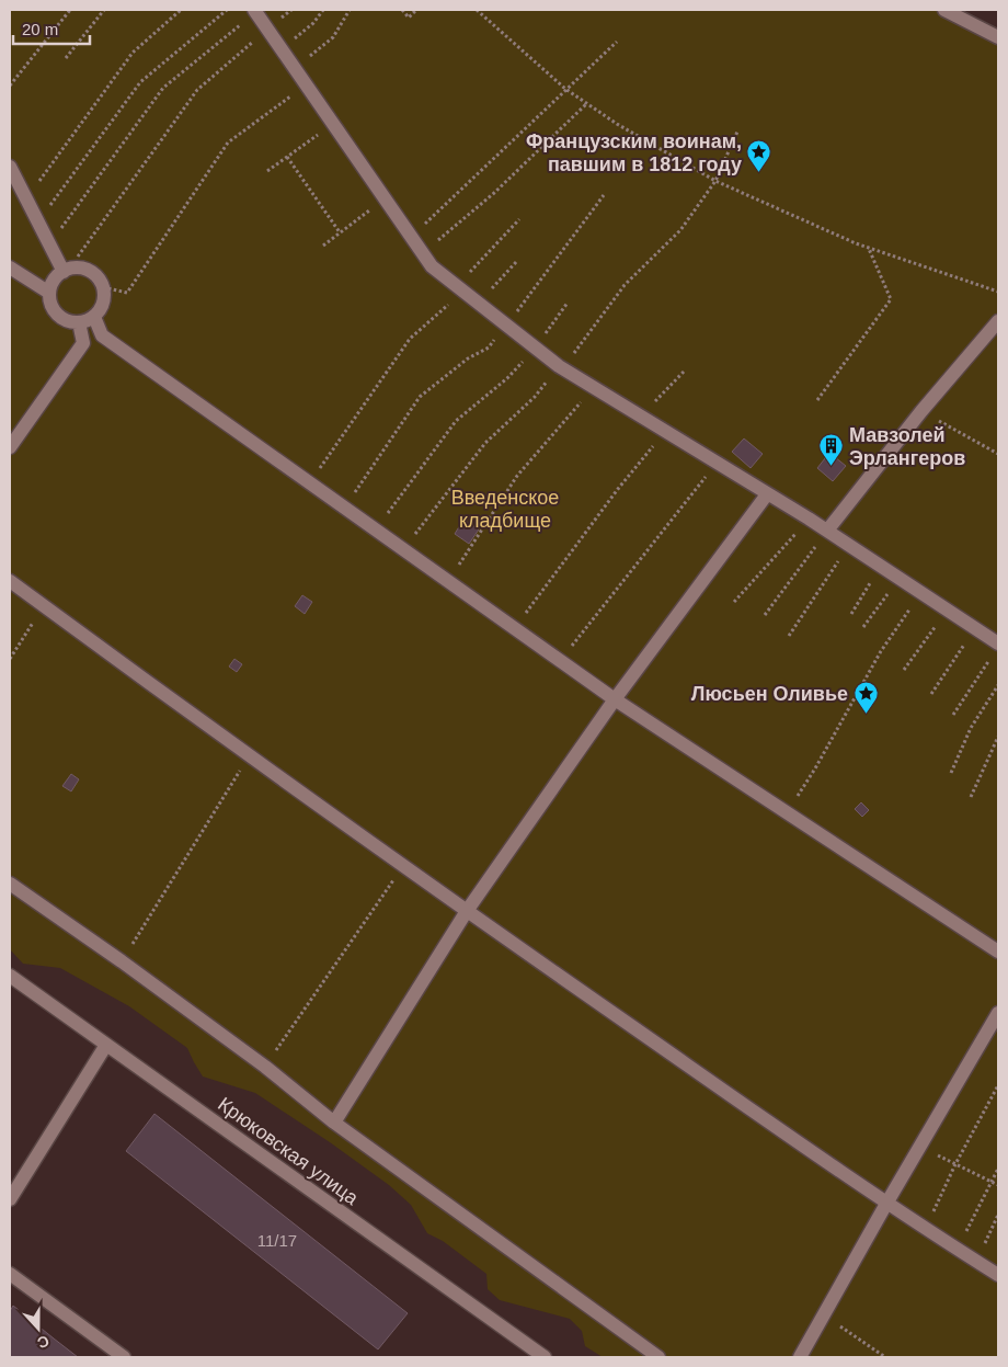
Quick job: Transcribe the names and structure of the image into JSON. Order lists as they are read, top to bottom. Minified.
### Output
{"streets":{"street":["Крюковская улица"]},"parks":["Введенское кладбище"],"places":{"place":["Французским воинам, павшим в 1812 году","Люсьен Оливье"],"building":["Мавзолей Эрлангеров"]},"house_numbers":["11/17"],"scale_bar":"20 m","north":"bottom"}
